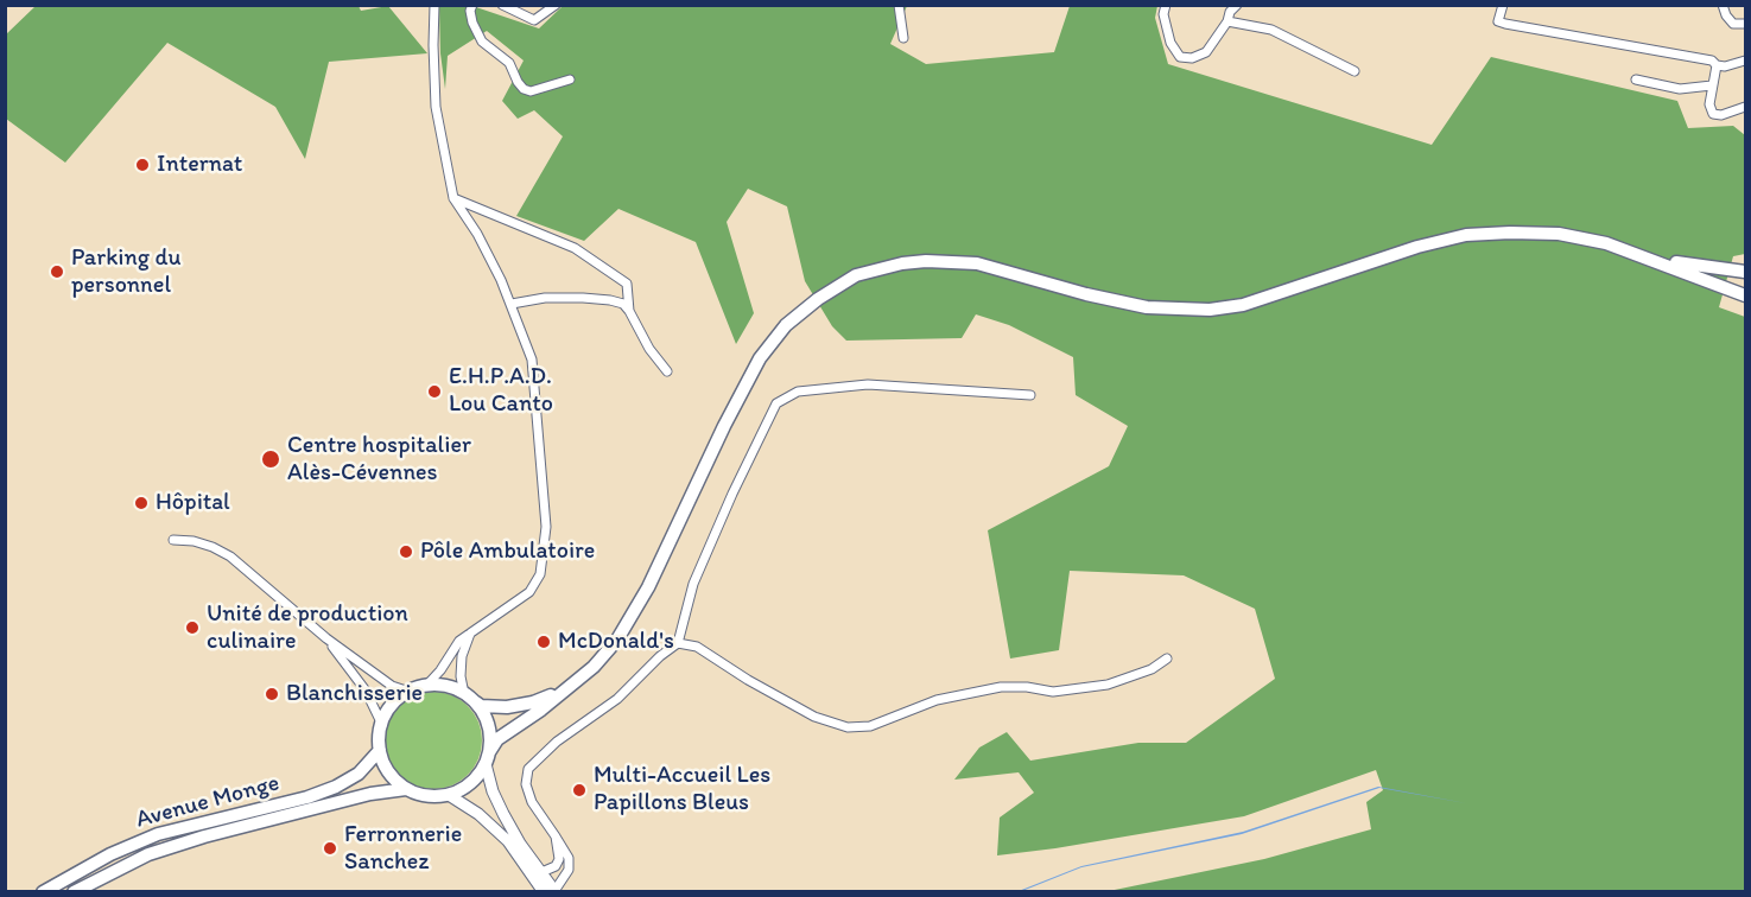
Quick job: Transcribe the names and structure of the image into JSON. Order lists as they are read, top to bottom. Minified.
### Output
{"streets":{"main road":["Avenue Monge"]},"places":["Internat","Parking du personnel","E.H.P.A.D. Lou Canto","Centre hospitalier Alès-Cévennes","Hôpital","Pôle Ambulatoire","Unité de production culinaire","McDonald's","Blanchisserie","Multi-Accueil Les Papillons Bleus","Ferronnerie Sanchez"]}
